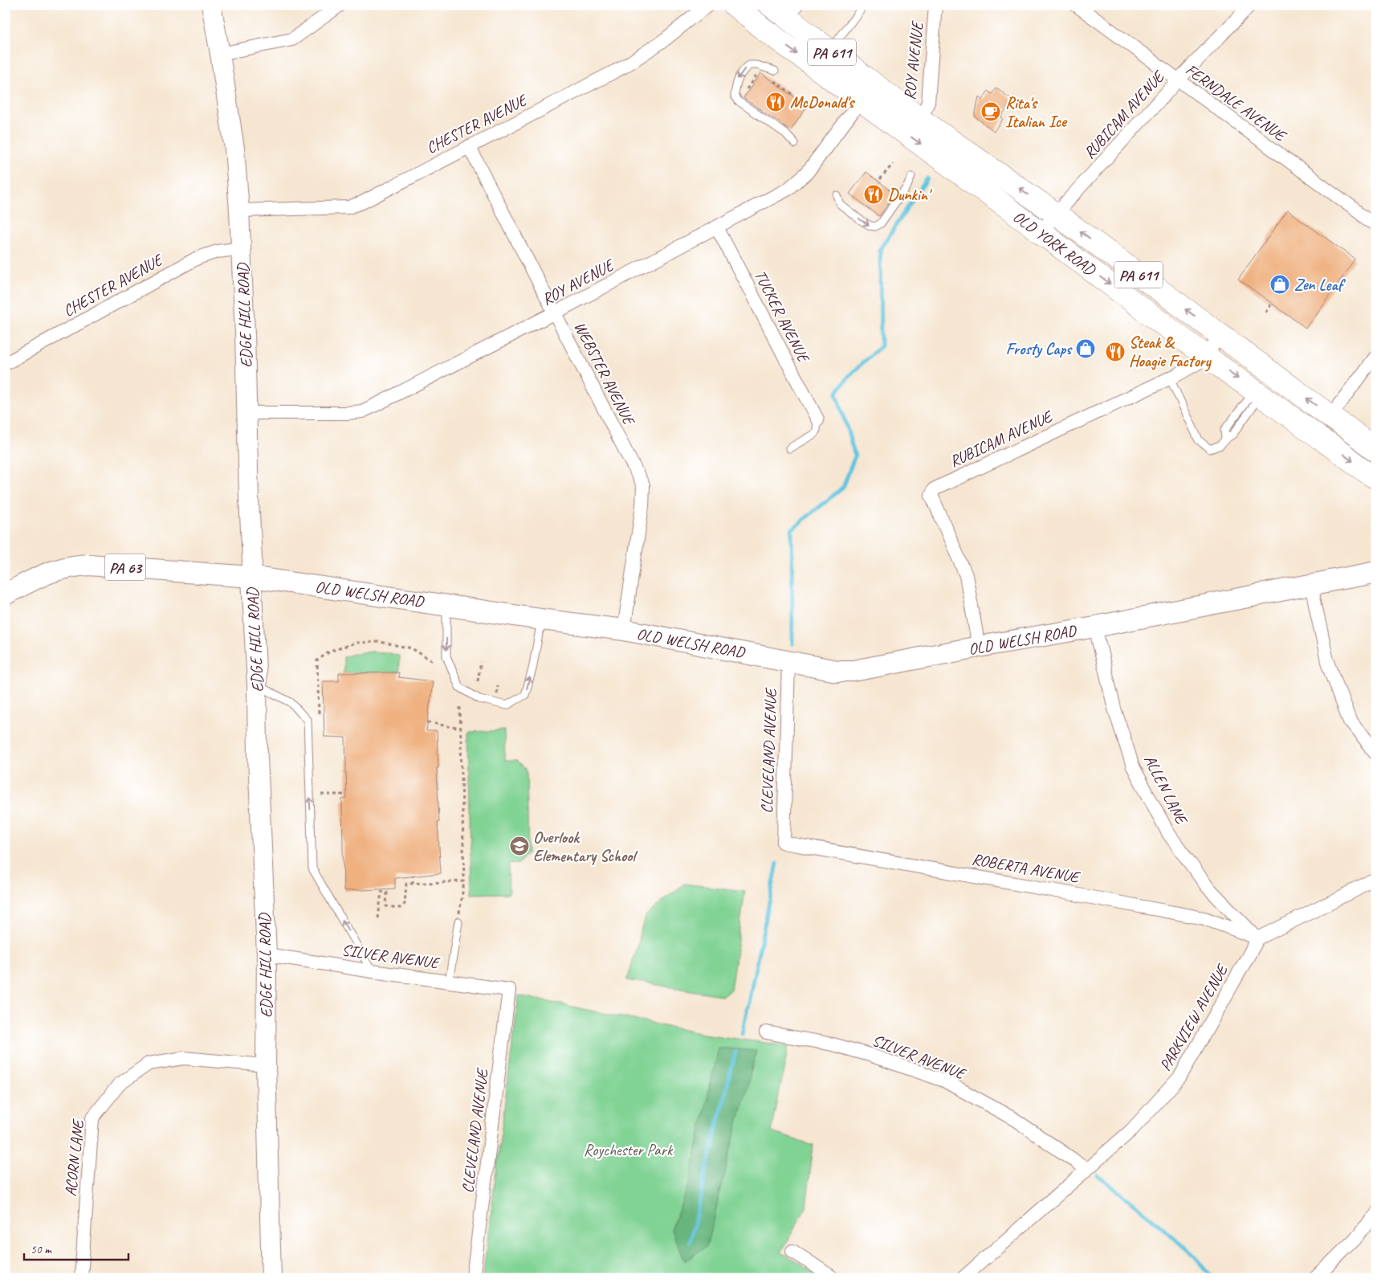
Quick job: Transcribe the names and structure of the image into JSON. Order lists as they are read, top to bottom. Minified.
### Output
{"streets":{"highway":["PA 611","OLD YORK ROAD"],"main road":["EDGE HILL ROAD","PA 63","OLD WELSH ROAD"],"street":["ROY AVENUE","FERNDALE AVENUE","RUBICAM AVENUE","CHESTER AVENUE","TUCKER AVENUE","WEBSTER AVENUE","CLEVELAND AVENUE","ALLEN LANE","ROBERTA AVENUE","SILVER AVENUE","PARKVIEW AVENUE","ACORN LANE"]},"crossings":[["ROY AVENUE","OLD YORK ROAD"],["ROY AVENUE","EDGE HILL ROAD"],["ROY AVENUE","TUCKER AVENUE"],["ROY AVENUE","WEBSTER AVENUE"],["FERNDALE AVENUE","RUBICAM AVENUE"],["RUBICAM AVENUE","OLD YORK ROAD"],["RUBICAM AVENUE","OLD WELSH ROAD"],["CHESTER AVENUE","EDGE HILL ROAD"],["CHESTER AVENUE","WEBSTER AVENUE"],["EDGE HILL ROAD","OLD WELSH ROAD"],["EDGE HILL ROAD","SILVER AVENUE"],["EDGE HILL ROAD","ACORN LANE"],["WEBSTER AVENUE","OLD WELSH ROAD"],["OLD WELSH ROAD","CLEVELAND AVENUE"],["OLD WELSH ROAD","ALLEN LANE"],["CLEVELAND AVENUE","ROBERTA AVENUE"],["CLEVELAND AVENUE","SILVER AVENUE"],["ALLEN LANE","ROBERTA AVENUE"],["ALLEN LANE","PARKVIEW AVENUE"],["ROBERTA AVENUE","PARKVIEW AVENUE"],["SILVER AVENUE","PARKVIEW AVENUE"]],"parks":["Roychester Park"],"places":{"restaurant":["McDonald's","Dunkin'","Steak & Hoagie Factory"],"cafe":["Rita's Italian Ice"],"shop":["Zen Leaf","Frosty Caps"],"school or university":["Overlook Elementary School"]},"scale_bar":"50 m"}
